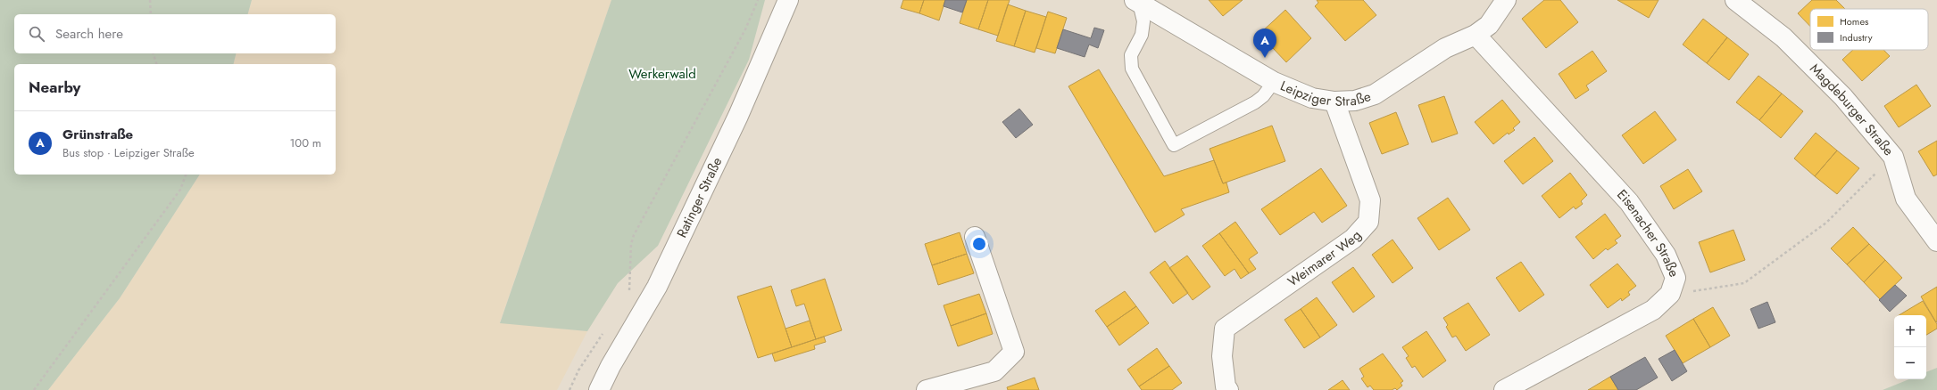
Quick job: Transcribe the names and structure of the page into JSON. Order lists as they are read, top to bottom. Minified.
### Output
{"streets":{"street":["Leipziger Straße","Magdeburger Straße","Ratinger Straße","Eisenacher Straße","Weimarer Weg"]},"crossings":[["Leipziger Straße","Eisenacher Straße"],["Leipziger Straße","Weimarer Weg"]],"parks":["Werkerwald"],"legend":["Homes","Industry"],"page":{"search":"Search here","pins":"A","heading":"Nearby","list":[{"mark":"A","name":"Grünstraße","note":"Bus stop · Leipziger Straße","value":"100 m"}],"map_buttons":["+","−"]}}
